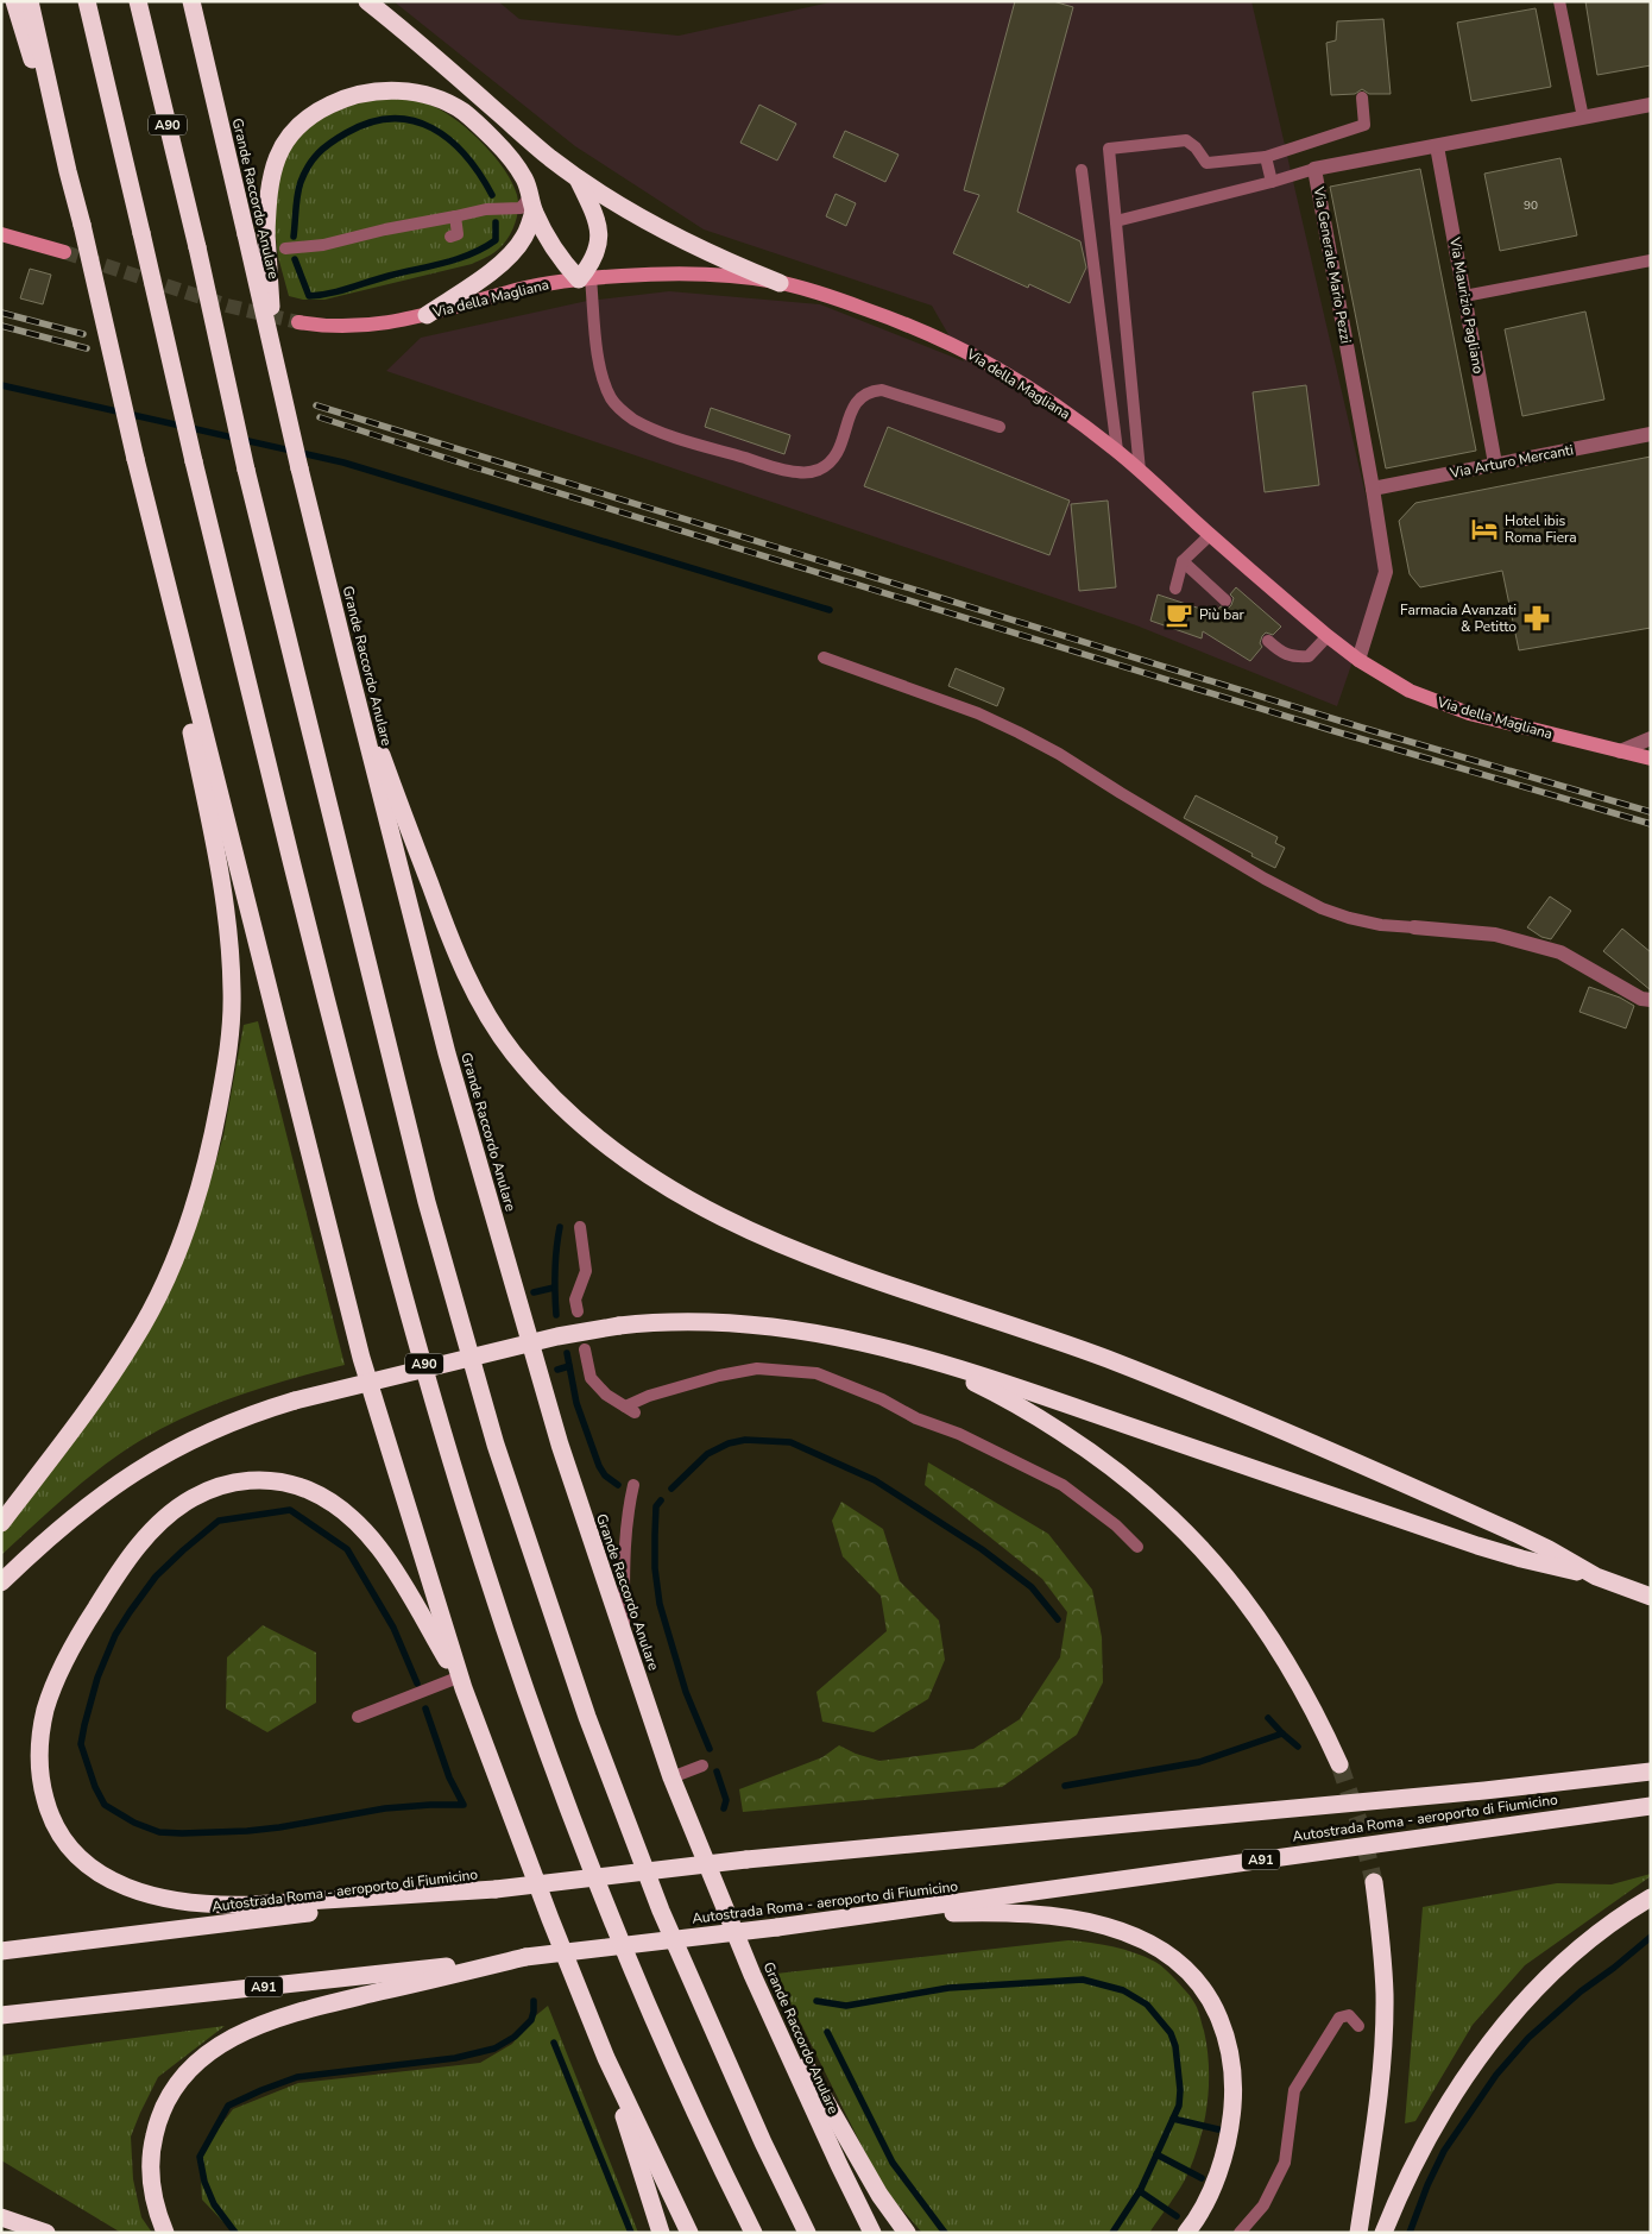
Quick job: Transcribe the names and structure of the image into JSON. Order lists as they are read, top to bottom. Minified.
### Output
{"streets":{"highway":["A90","Grande Raccordo Anulare","Autostrada Roma - aeroporto di Fiumicino","A91"],"main road":["Via della Magliana"],"street":["Via Generale Mario Pezzi","Via Maurizio Pagliano","Via Arturo Mercanti"]},"crossings":[["Via Generale Mario Pezzi","Via della Magliana"],["Via Generale Mario Pezzi","Via Maurizio Pagliano"],["Via Generale Mario Pezzi","Via Arturo Mercanti"],["Via Maurizio Pagliano","Via Arturo Mercanti"]],"places":{"hotel":["Hotel ibis Roma Fiera"],"cafe":["Più bar"],"pharmacy":["Farmacia Avanzati & Petitto"]},"house_numbers":["90"]}
